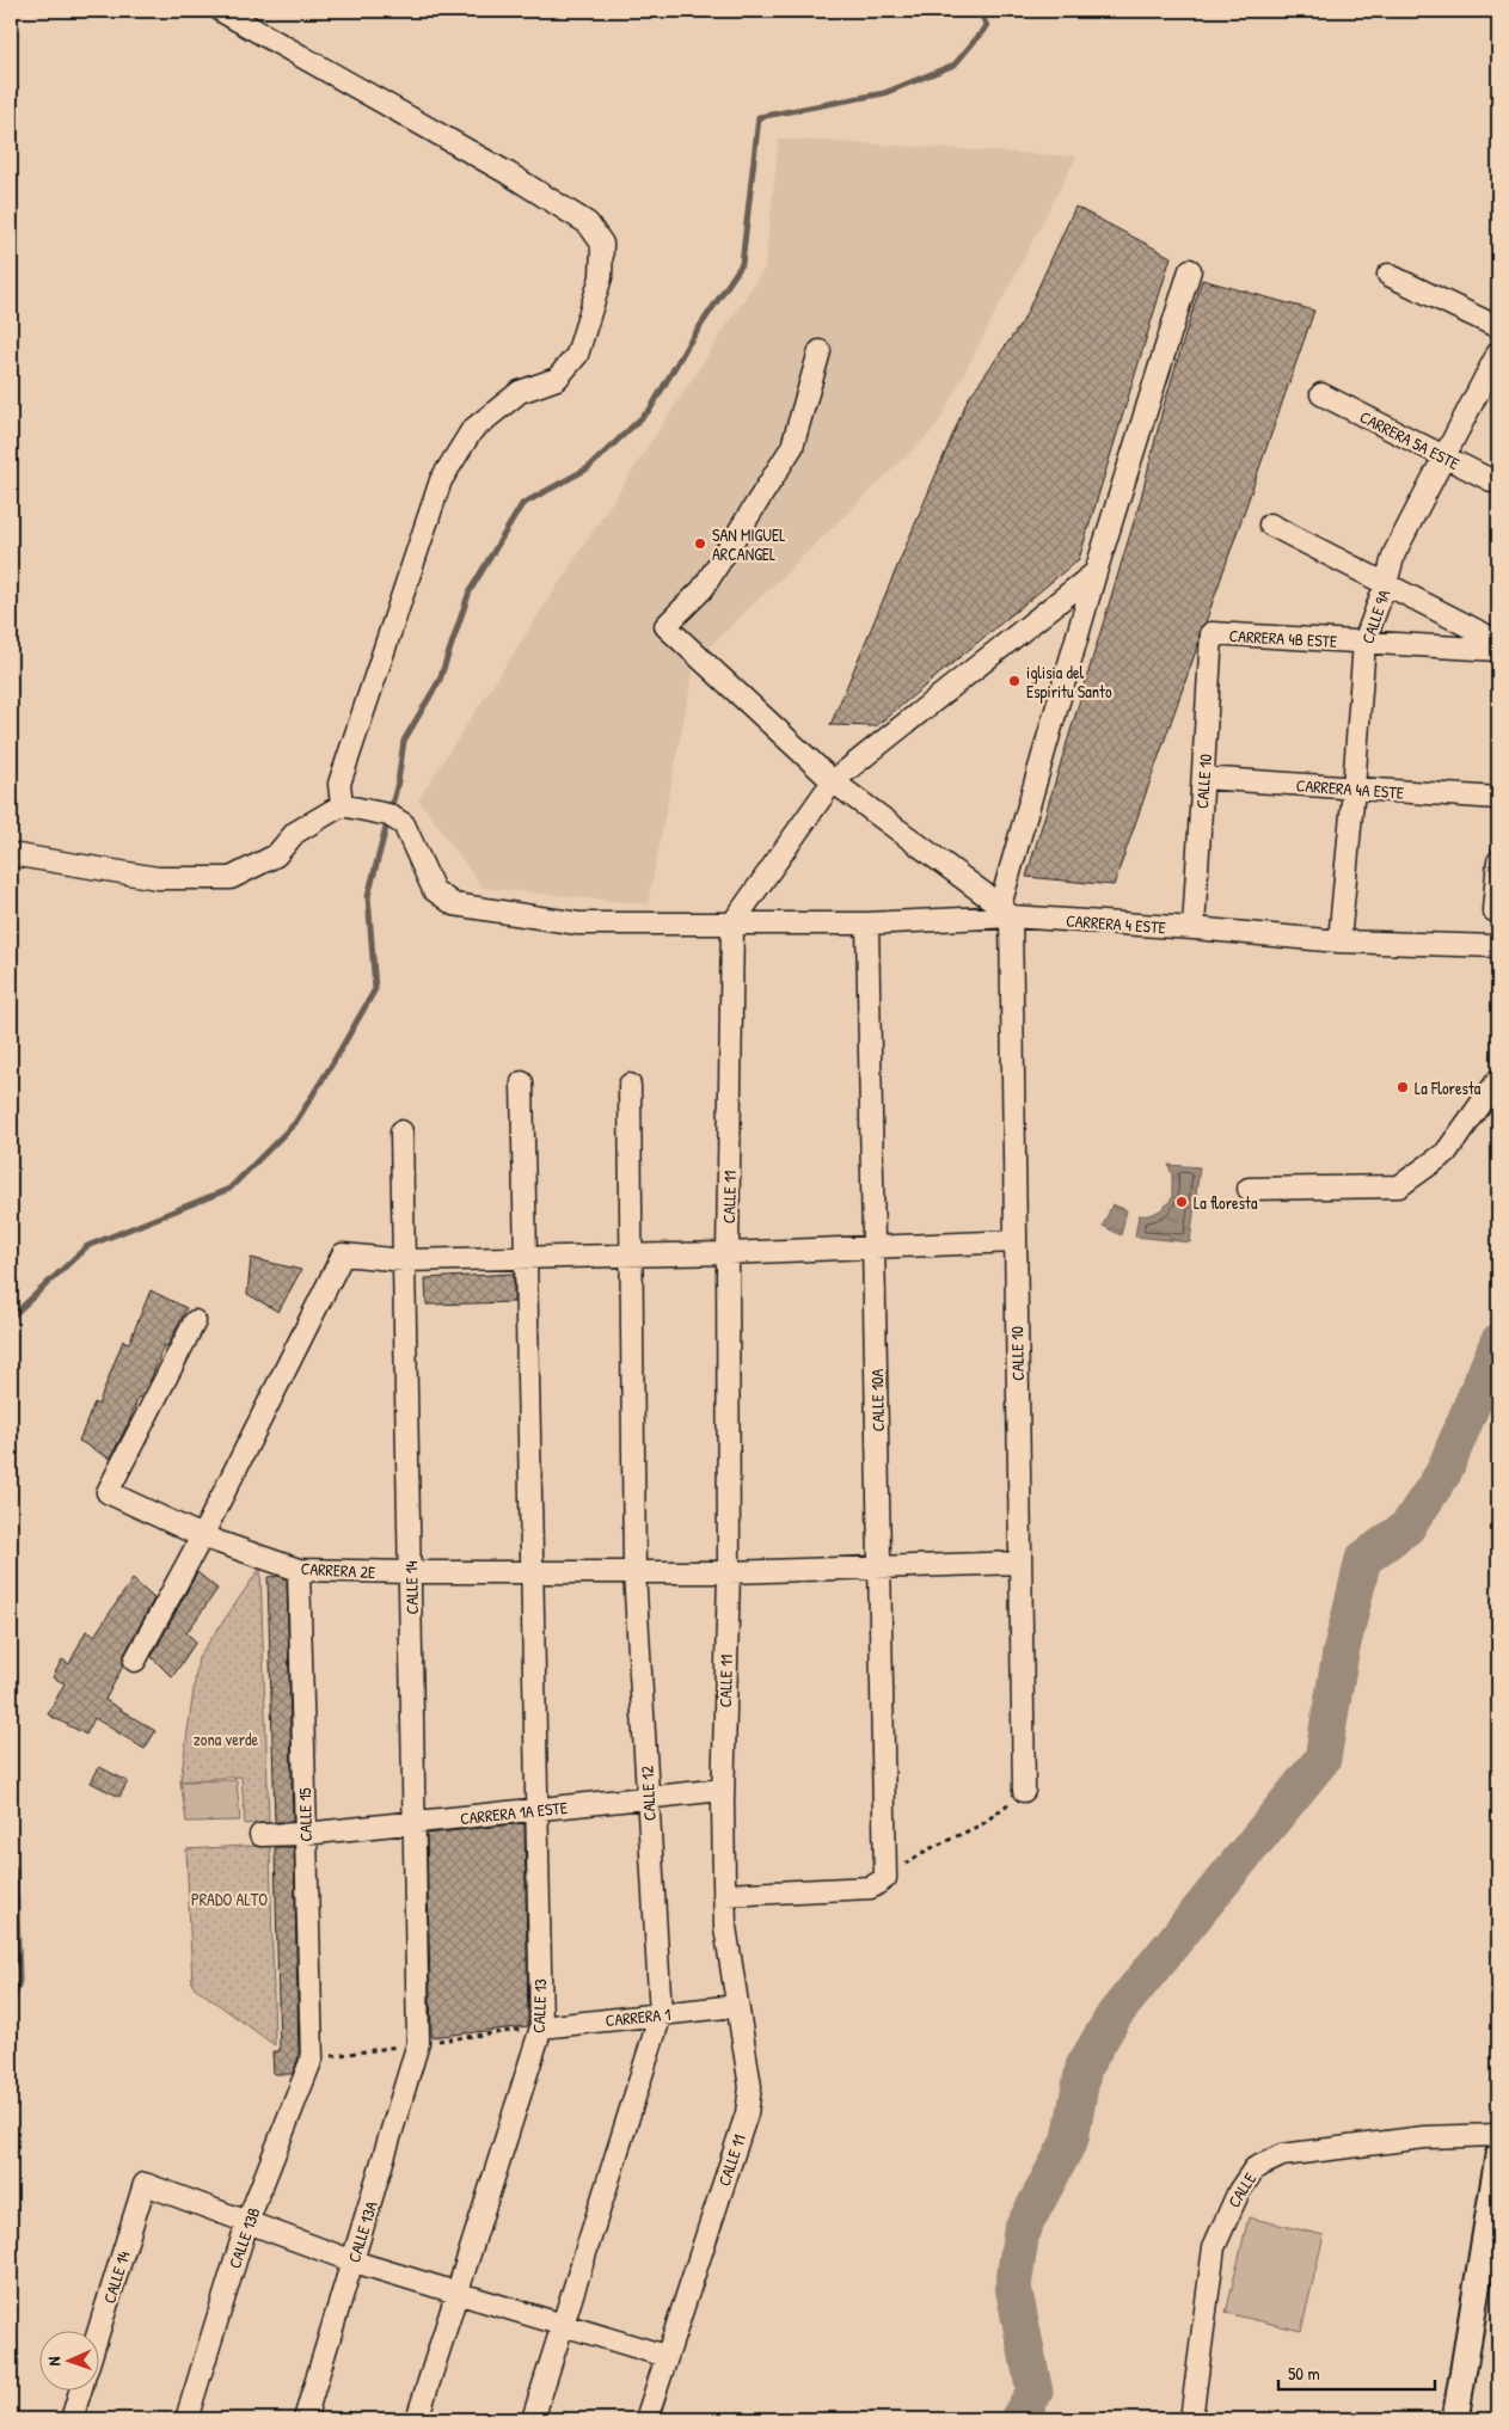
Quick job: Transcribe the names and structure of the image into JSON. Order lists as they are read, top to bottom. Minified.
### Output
{"streets":{"street":["CARRERA 5A ESTE","CALLE 9A","CARRERA 4B ESTE","CALLE 10","CARRERA 4A ESTE","CARRERA 4 ESTE","CALLE 11","CALLE 10A","CARRERA 2E","CALLE 14","CALLE 12","CARRERA 1A ESTE","CALLE 15","CALLE 13","CARRERA 1","CALLE","CALLE 13A","CALLE 13B"]},"crossings":[["CARRERA 5A ESTE","CALLE 9A"],["CALLE 9A","CARRERA 4B ESTE"],["CALLE 9A","CARRERA 4A ESTE"],["CALLE 9A","CARRERA 4 ESTE"],["CARRERA 4B ESTE","CALLE 10"],["CALLE 10","CARRERA 4A ESTE"],["CALLE 10","CARRERA 4 ESTE"],["CALLE 10","CARRERA 2E"],["CARRERA 4 ESTE","CALLE 11"],["CARRERA 4 ESTE","CALLE 10A"],["CALLE 11","CARRERA 2E"],["CALLE 11","CARRERA 1A ESTE"],["CALLE 11","CARRERA 1"],["CALLE 10A","CARRERA 2E"],["CARRERA 2E","CALLE 14"],["CARRERA 2E","CALLE 12"],["CARRERA 2E","CALLE 15"],["CARRERA 2E","CALLE 13"],["CALLE 14","CARRERA 1A ESTE"],["CALLE 14","CALLE 13A"],["CALLE 14","CALLE 13B"],["CALLE 12","CARRERA 1A ESTE"],["CALLE 12","CARRERA 1"],["CARRERA 1A ESTE","CALLE 15"],["CARRERA 1A ESTE","CALLE 13"],["CALLE 15","CALLE 13B"],["CALLE 13","CARRERA 1"]],"parks":["zona verde","PRADO ALTO"],"places":["SAN MIGUEL ARCANGEL","iglisia del Espiritu Santo","La Floresta","La floresta"],"scale_bar":"50 m","north":"left"}
